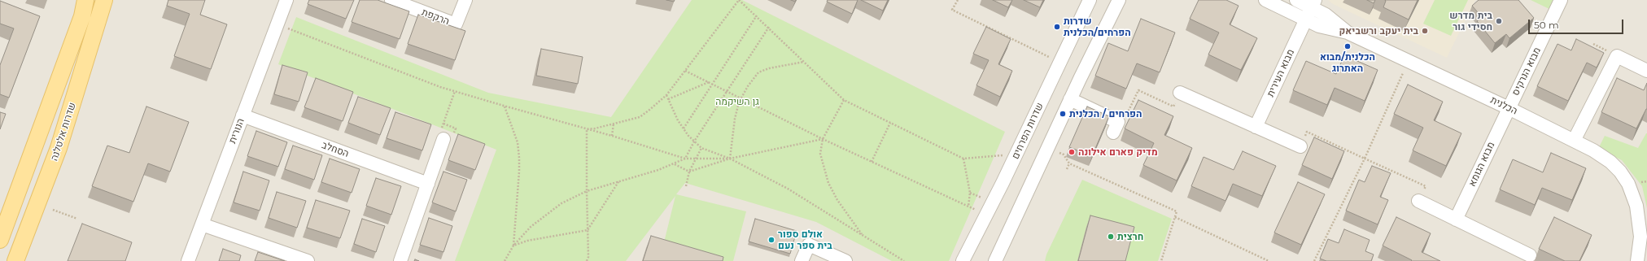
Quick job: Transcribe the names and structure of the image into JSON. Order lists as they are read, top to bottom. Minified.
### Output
{"streets":{"main road":["שדרות אלטלנה"],"street":["הרקפת","מבוא הנרקיס","מבוא העירית","הכלנית","הנורית","שדרות הפרחים","הסחלב","מבוא הגומא"]},"crossings":[["מבוא הנרקיס","הכלנית"],["מבוא הנרקיס","מבוא הגומא"],["מבוא העירית","הכלנית"],["הכלנית","מבוא הגומא"],["הנורית","הסחלב"]],"parks":["גן השיקמה"],"places":["בית מדרש חסידי גור","שדרות הפרחים/הכלנית","בית יעקב ורשביאק","הכלנית/מבוא האתרוג","הפרחים / הכלנית","מדיק פארם אילונה","חרצית","אולם ספור בית ספר נעם"],"scale_bar":"50 m"}
